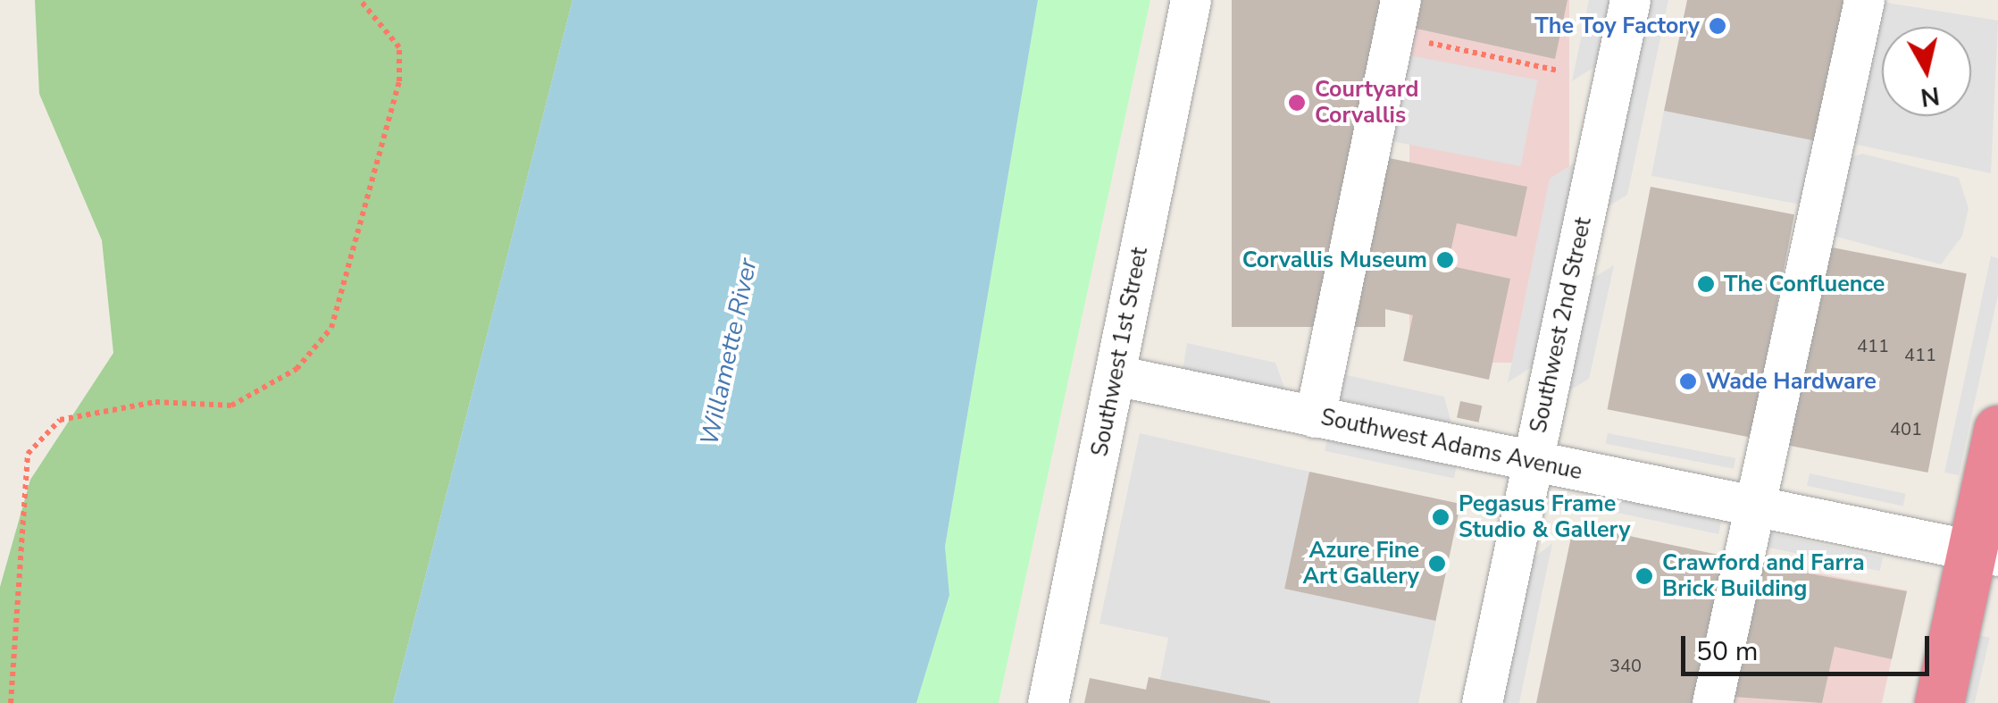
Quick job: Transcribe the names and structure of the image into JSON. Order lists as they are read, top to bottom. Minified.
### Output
{"streets":{"street":["Southwest 2nd Street","Southwest 1st Street","Southwest Adams Avenue"]},"crossings":[["Southwest 2nd Street","Southwest Adams Avenue"],["Southwest 1st Street","Southwest Adams Avenue"]],"water":["Willamette River"],"places":["The Toy Factory","Courtyard Corvallis","Corvallis Museum","The Confluence","Wade Hardware","Pegasus Frame Studio & Gallery","Azure Fine Art Gallery","Crawford and Farra Brick Building"],"house_numbers":["411","411","401","340"],"scale_bar":"50 m","north":"bottom"}
